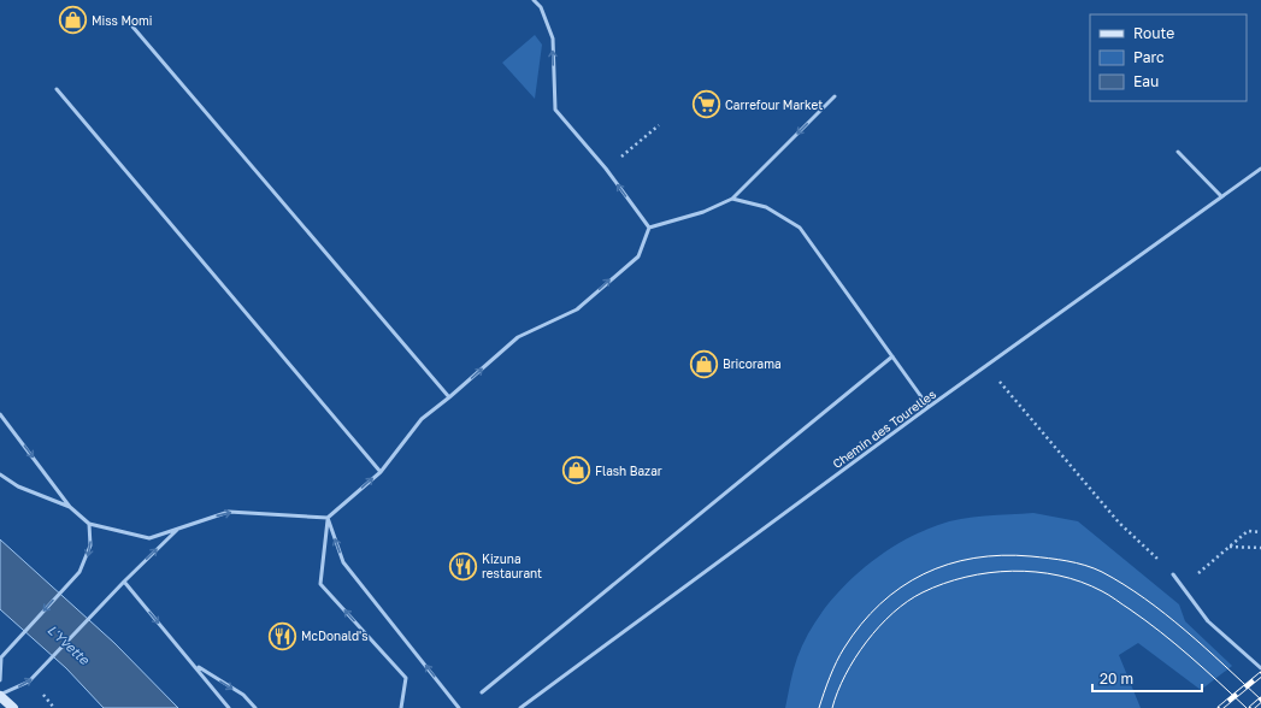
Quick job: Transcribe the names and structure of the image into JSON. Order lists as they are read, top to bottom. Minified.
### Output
{"streets":{"lane":["Chemin des Tourelles"]},"water":["L'Yvette"],"places":{"shop":["Miss Momi","Bricorama","Flash Bazar"],"supermarket":["Carrefour Market"],"restaurant":["Kizuna restaurant","McDonald's"]},"legend":["Route","Parc","Eau"],"scale_bar":"20 m"}
